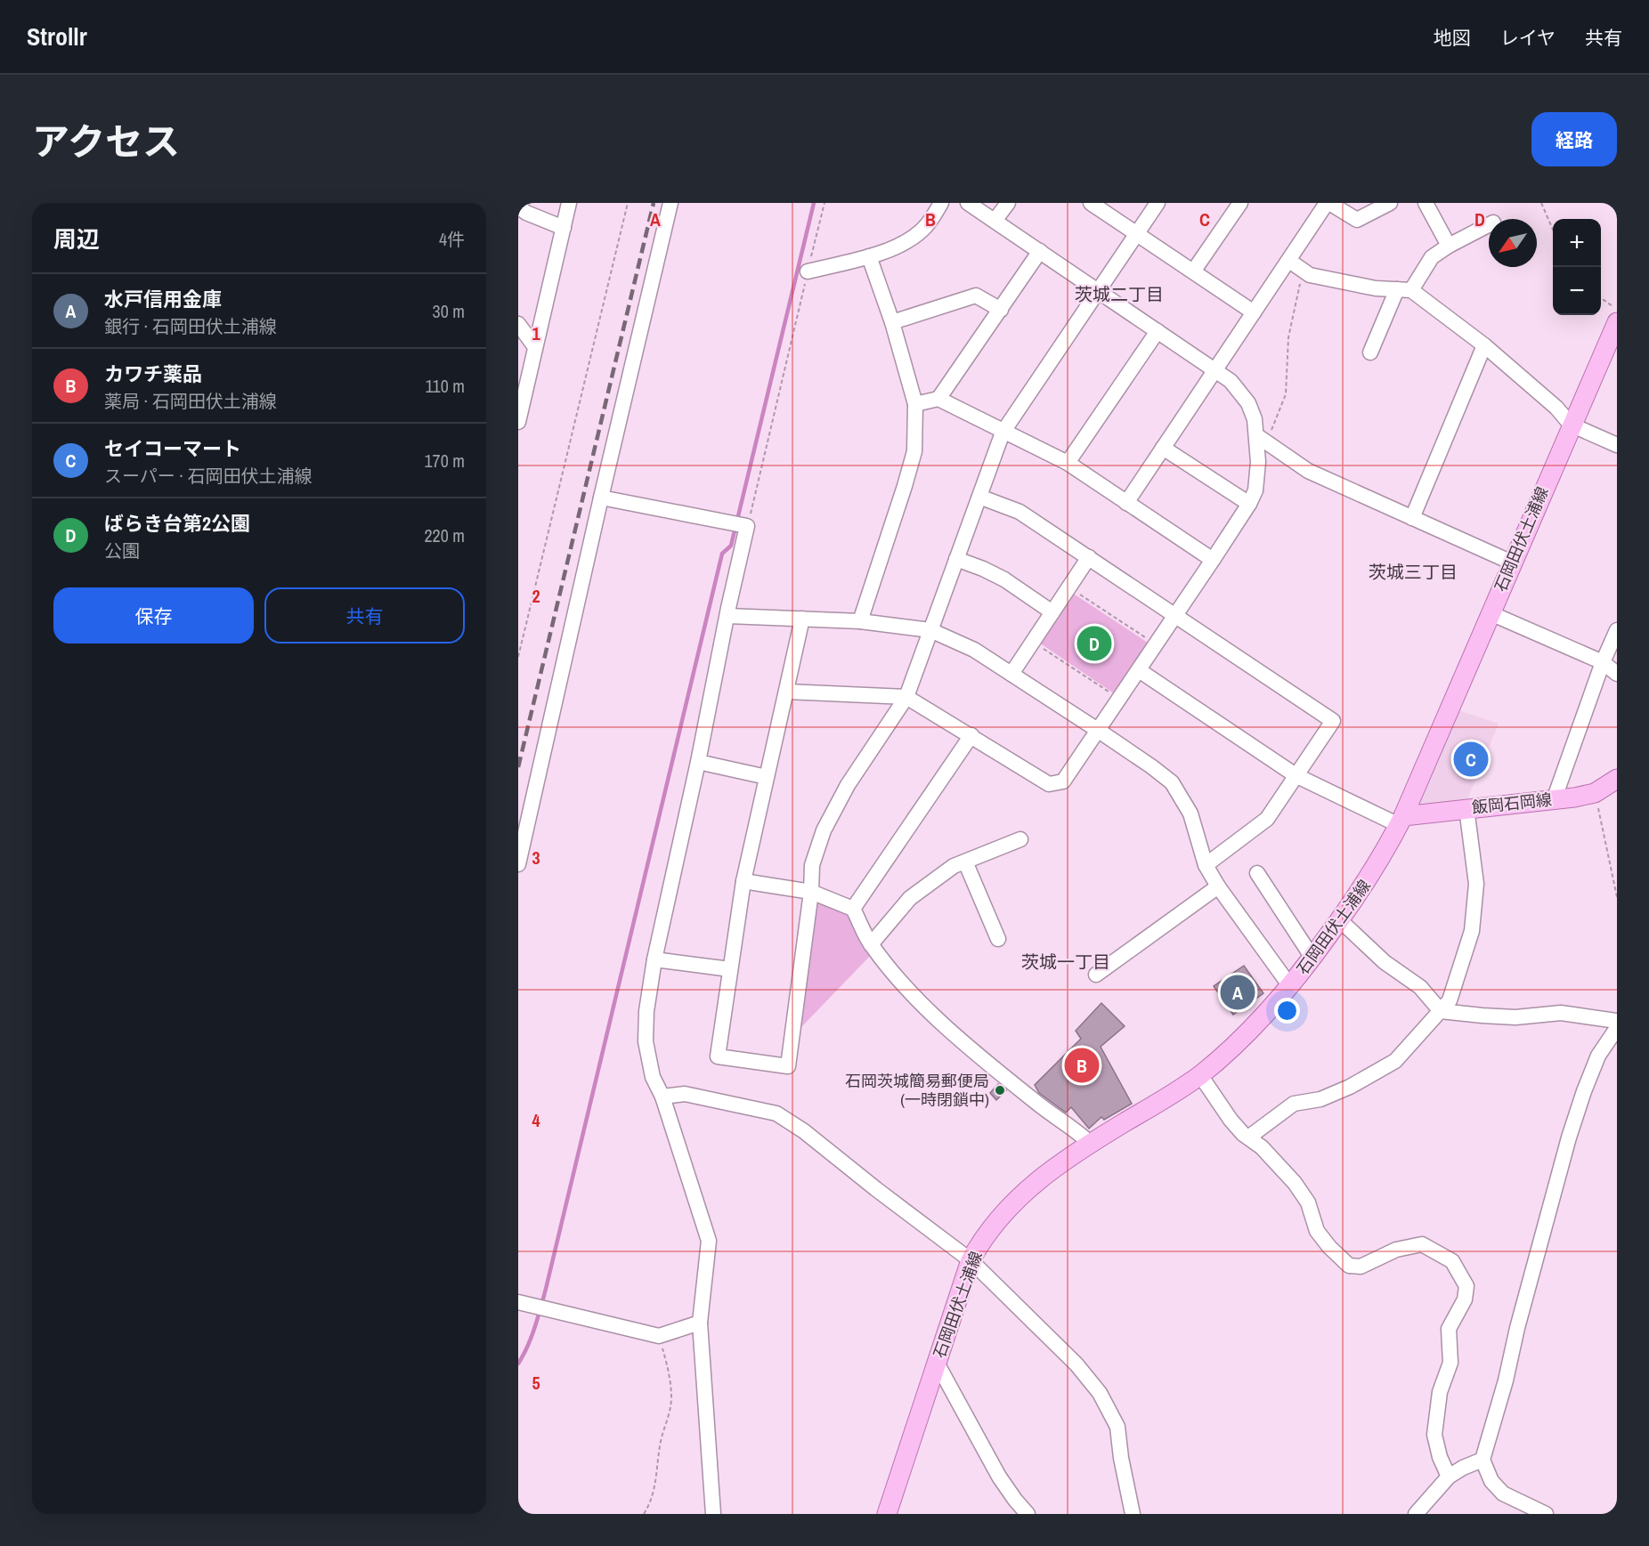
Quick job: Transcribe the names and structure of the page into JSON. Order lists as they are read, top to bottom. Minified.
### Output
{"streets":{"main road":["石岡田伏土浦線","飯岡石岡線"]},"crossings":[["石岡田伏土浦線","飯岡石岡線"]],"districts":["茨城二丁目","茨城三丁目","茨城一丁目"],"places":["石岡茨城簡易郵便局 (一時閉鎖中)"],"north":"bottom left","page":{"header":"Strollr","nav":["地図","レイヤ","共有"],"title":"アクセス","buttons":["経路",["保存","共有"]],"heading":["周辺","4件"],"map_buttons":["+","−"],"list":[{"mark":"A","name":"水戸信用金庫","note":"銀行 · 石岡田伏土浦線","value":"30 m"},{"mark":"B","name":"カワチ薬品","note":"薬局 · 石岡田伏土浦線","value":"110 m"},{"mark":"C","name":"セイコーマート","note":"スーパー · 石岡田伏土浦線","value":"170 m"},{"mark":"D","name":"ばらき台第2公園","note":"公園","value":"220 m"}],"pins":["D","C","A","B"]},"grid":{"columns":["A","B","C","D"],"rows":["1","2","3","4","5"]}}
